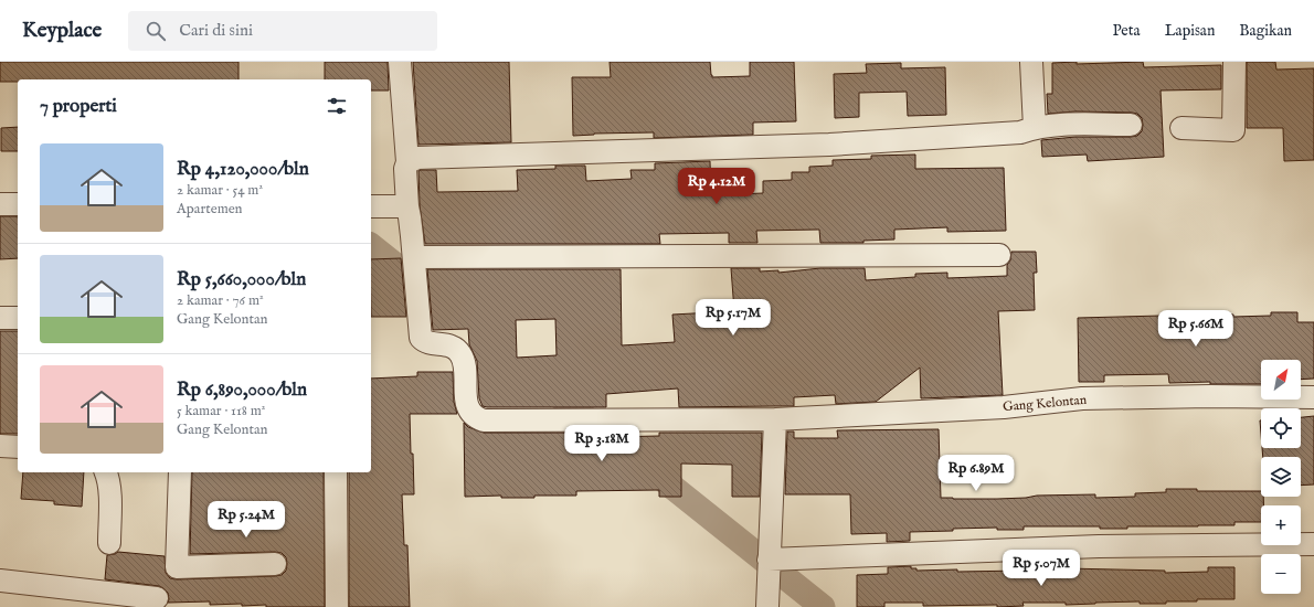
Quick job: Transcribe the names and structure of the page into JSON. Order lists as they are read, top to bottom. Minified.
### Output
{"streets":{"street":["Gang Kelontan"]},"north":"top right","page":{"header":"Keyplace","search":"Cari di sini","nav":["Peta","Lapisan","Bagikan"],"heading":"7 properti","list":[{"name":"Rp 4,120,000/bln","note":"2 kamar · 54 m² · Apartemen"},{"name":"Rp 5,660,000/bln","note":"2 kamar · 76 m² · Gang Kelontan"},{"name":"Rp 6,890,000/bln","note":"5 kamar · 118 m² · Gang Kelontan"}],"price":["Rp 4.12M","Rp 5.17M","Rp 5.66M","Rp 3.18M","Rp 6.89M","Rp 5.24M","Rp 5.07M"],"map_buttons":["+","−"]}}
